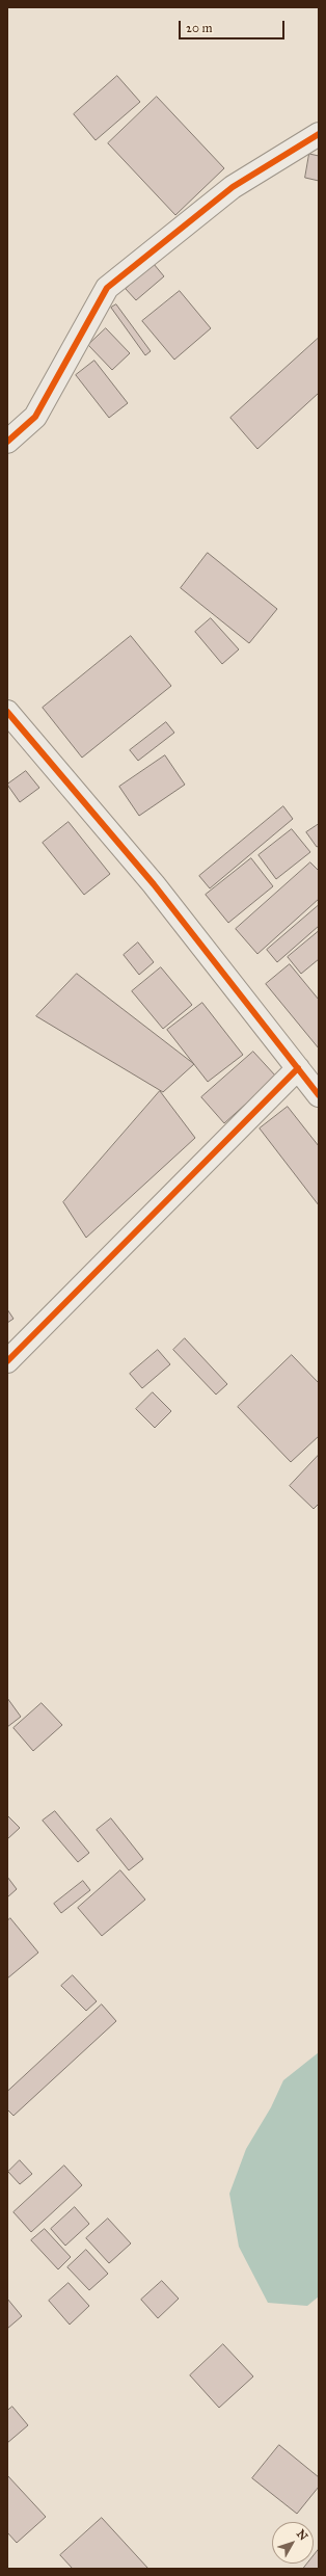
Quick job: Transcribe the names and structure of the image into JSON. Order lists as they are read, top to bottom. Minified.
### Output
{"scale_bar":"20 m","north":"top right"}
